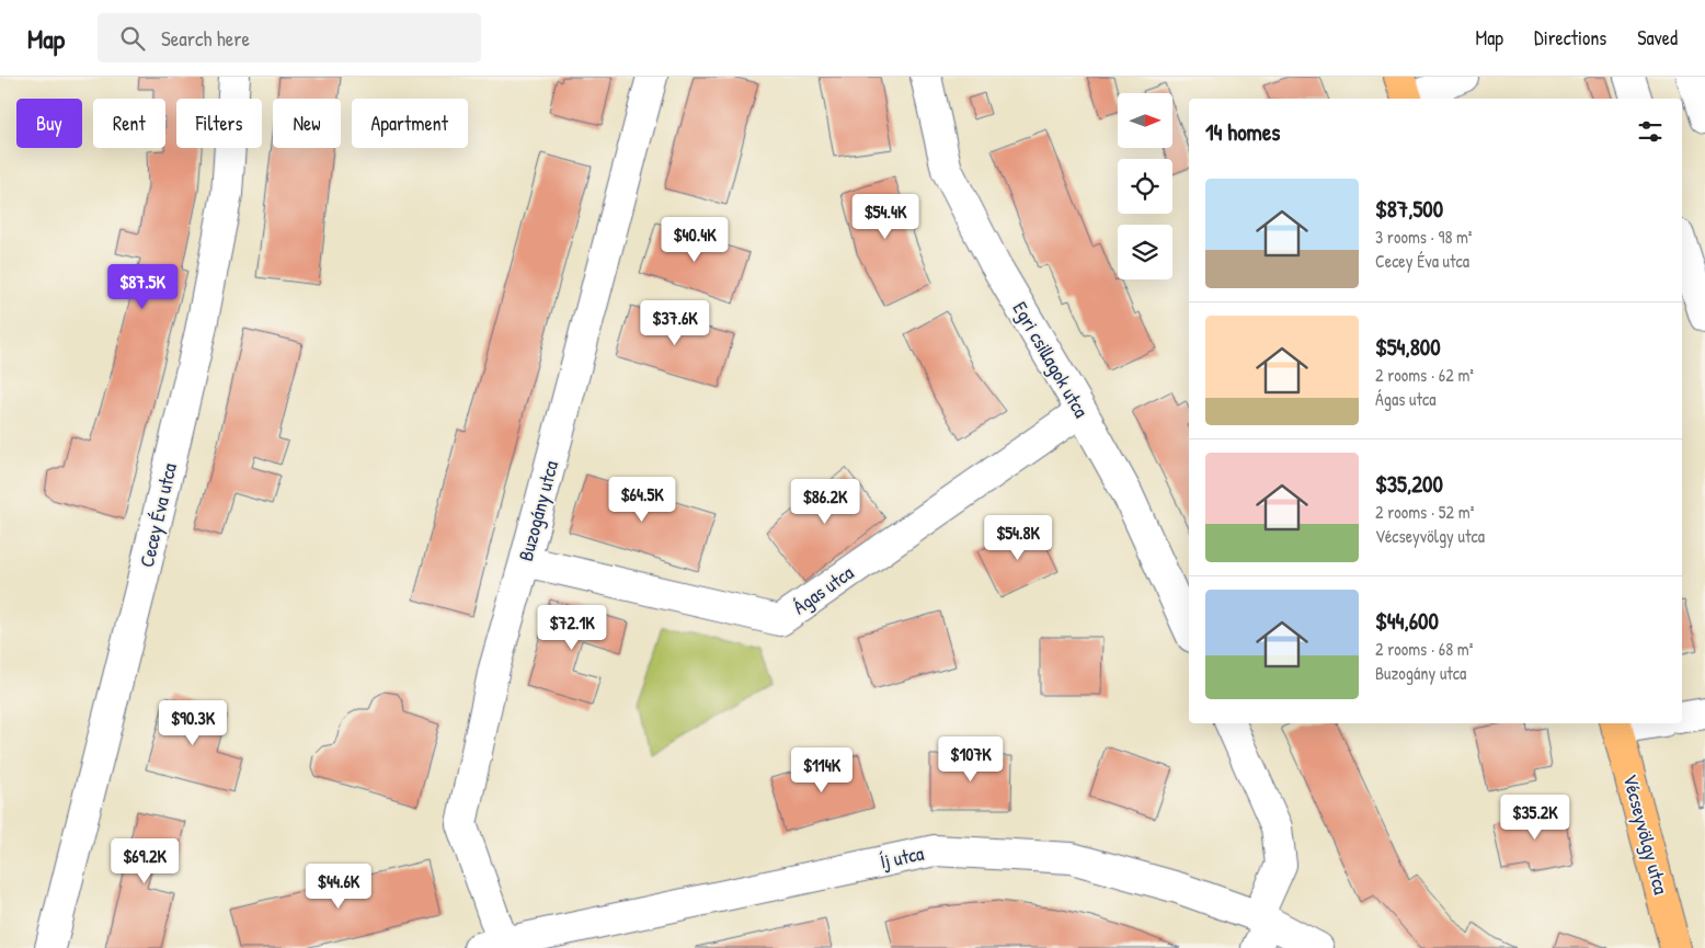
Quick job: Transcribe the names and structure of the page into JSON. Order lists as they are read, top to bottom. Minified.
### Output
{"streets":{"main road":["Vécseyvölgy utca"],"street":["Egri csillagok utca","Buzogány utca","Cecey Éva utca","Ágas utca","Íj utca"]},"crossings":[["Egri csillagok utca","Ágas utca"],["Buzogány utca","Ágas utca"],["Buzogány utca","Íj utca"]],"north":"right","page":{"header":"Map","search":"Search here","nav":["Map","Directions","Saved"],"chip":["Buy","Rent","Filters","New","Apartment"],"heading":"14 homes","list":[{"name":"$87,500","note":"3 rooms · 98 m² · Cecey Éva utca"},{"name":"$54,800","note":"2 rooms · 62 m² · Ágas utca"},{"name":"$35,200","note":"2 rooms · 52 m² · Vécseyvölgy utca"},{"name":"$44,600","note":"2 rooms · 68 m² · Buzogány utca"}],"price":["$54.4K","$40.4K","$87.5K","$37.6K","$64.5K","$86.2K","$54.8K","$72.1K","$90.3K","$107K","$114K","$35.2K","$69.2K","$44.6K"]}}
